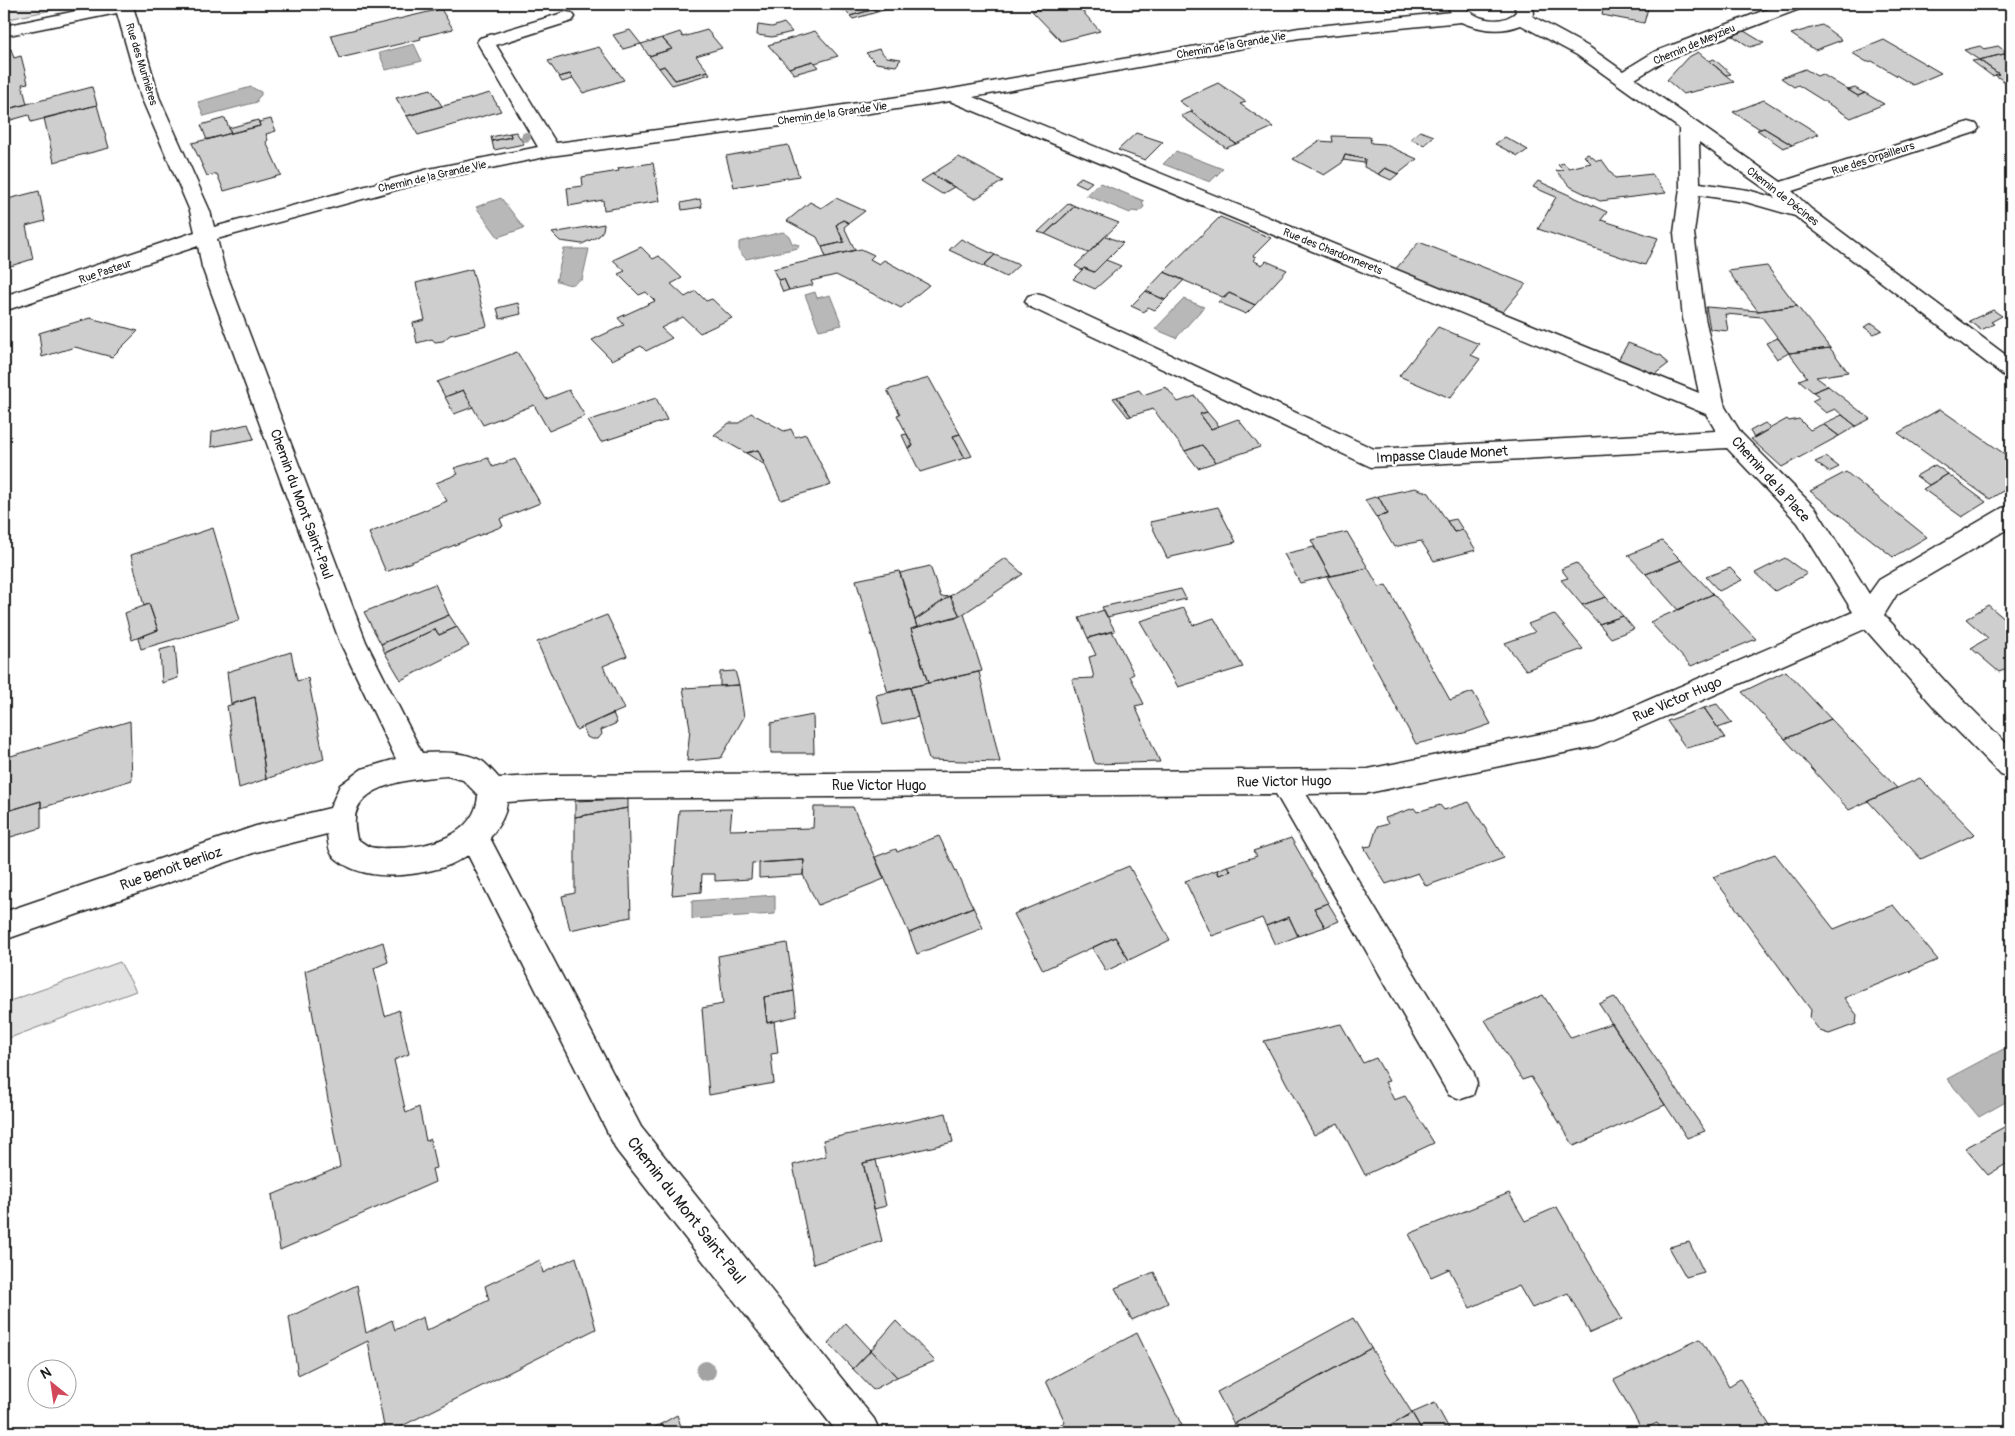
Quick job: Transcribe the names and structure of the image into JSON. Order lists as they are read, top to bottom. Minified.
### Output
{"streets":{"street":["Chemin de Meyzieu","Chemin de la Grande Vie","Rue des Murinières","Rue des Orpailleurs","Chemin de Décines","Rue des Chardonnerets","Rue Pasteur","Impasse Claude Monet","Chemin de la Place","Chemin du Mont Saint-Paul","Rue Victor Hugo","Rue Benoit Berlioz"]},"crossings":[["Chemin de Meyzieu","Chemin de Décines"],["Chemin de la Grande Vie","Rue des Murinières"],["Chemin de la Grande Vie","Rue des Chardonnerets"],["Chemin de la Grande Vie","Rue Pasteur"],["Chemin de la Grande Vie","Chemin du Mont Saint-Paul"],["Rue des Murinières","Rue Pasteur"],["Rue des Murinières","Chemin du Mont Saint-Paul"],["Rue des Orpailleurs","Chemin de Décines"],["Chemin de Décines","Chemin de la Place"],["Rue des Chardonnerets","Chemin de la Place"],["Rue Pasteur","Chemin du Mont Saint-Paul"],["Impasse Claude Monet","Chemin de la Place"],["Chemin de la Place","Rue Victor Hugo"],["Chemin du Mont Saint-Paul","Rue Victor Hugo"],["Chemin du Mont Saint-Paul","Rue Benoit Berlioz"],["Rue Victor Hugo","Rue Benoit Berlioz"]],"north":"top left"}
